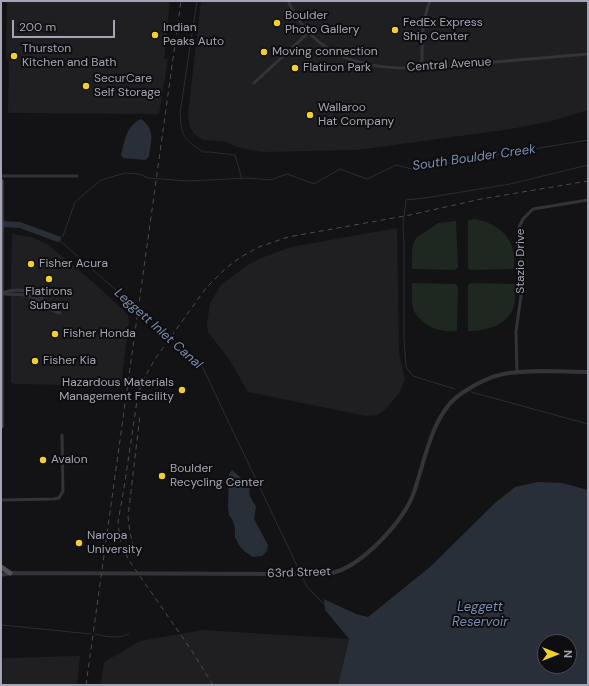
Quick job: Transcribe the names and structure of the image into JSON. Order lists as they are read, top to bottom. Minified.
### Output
{"streets":{"street":["Central Avenue","Stazio Drive","63rd Street"]},"crossings":[["Stazio Drive","63rd Street"]],"water":["South Boulder Creek","Leggett Inlet Canal","Leggett Reservoir"],"places":["Boulder Photo Gallery","FedEx Express Ship Center","Indian Peaks Auto","Moving connection","Thurston Kitchen and Bath","Flatiron Park","SecurCare Self Storage","Wallaroo Hat Company","Fisher Acura","Flatirons Subaru","Fisher Honda","Fisher Kia","Hazardous Materials Management Facility","Avalon","Boulder Recycling Center","Naropa University"],"scale_bar":"200 m","north":"right"}
